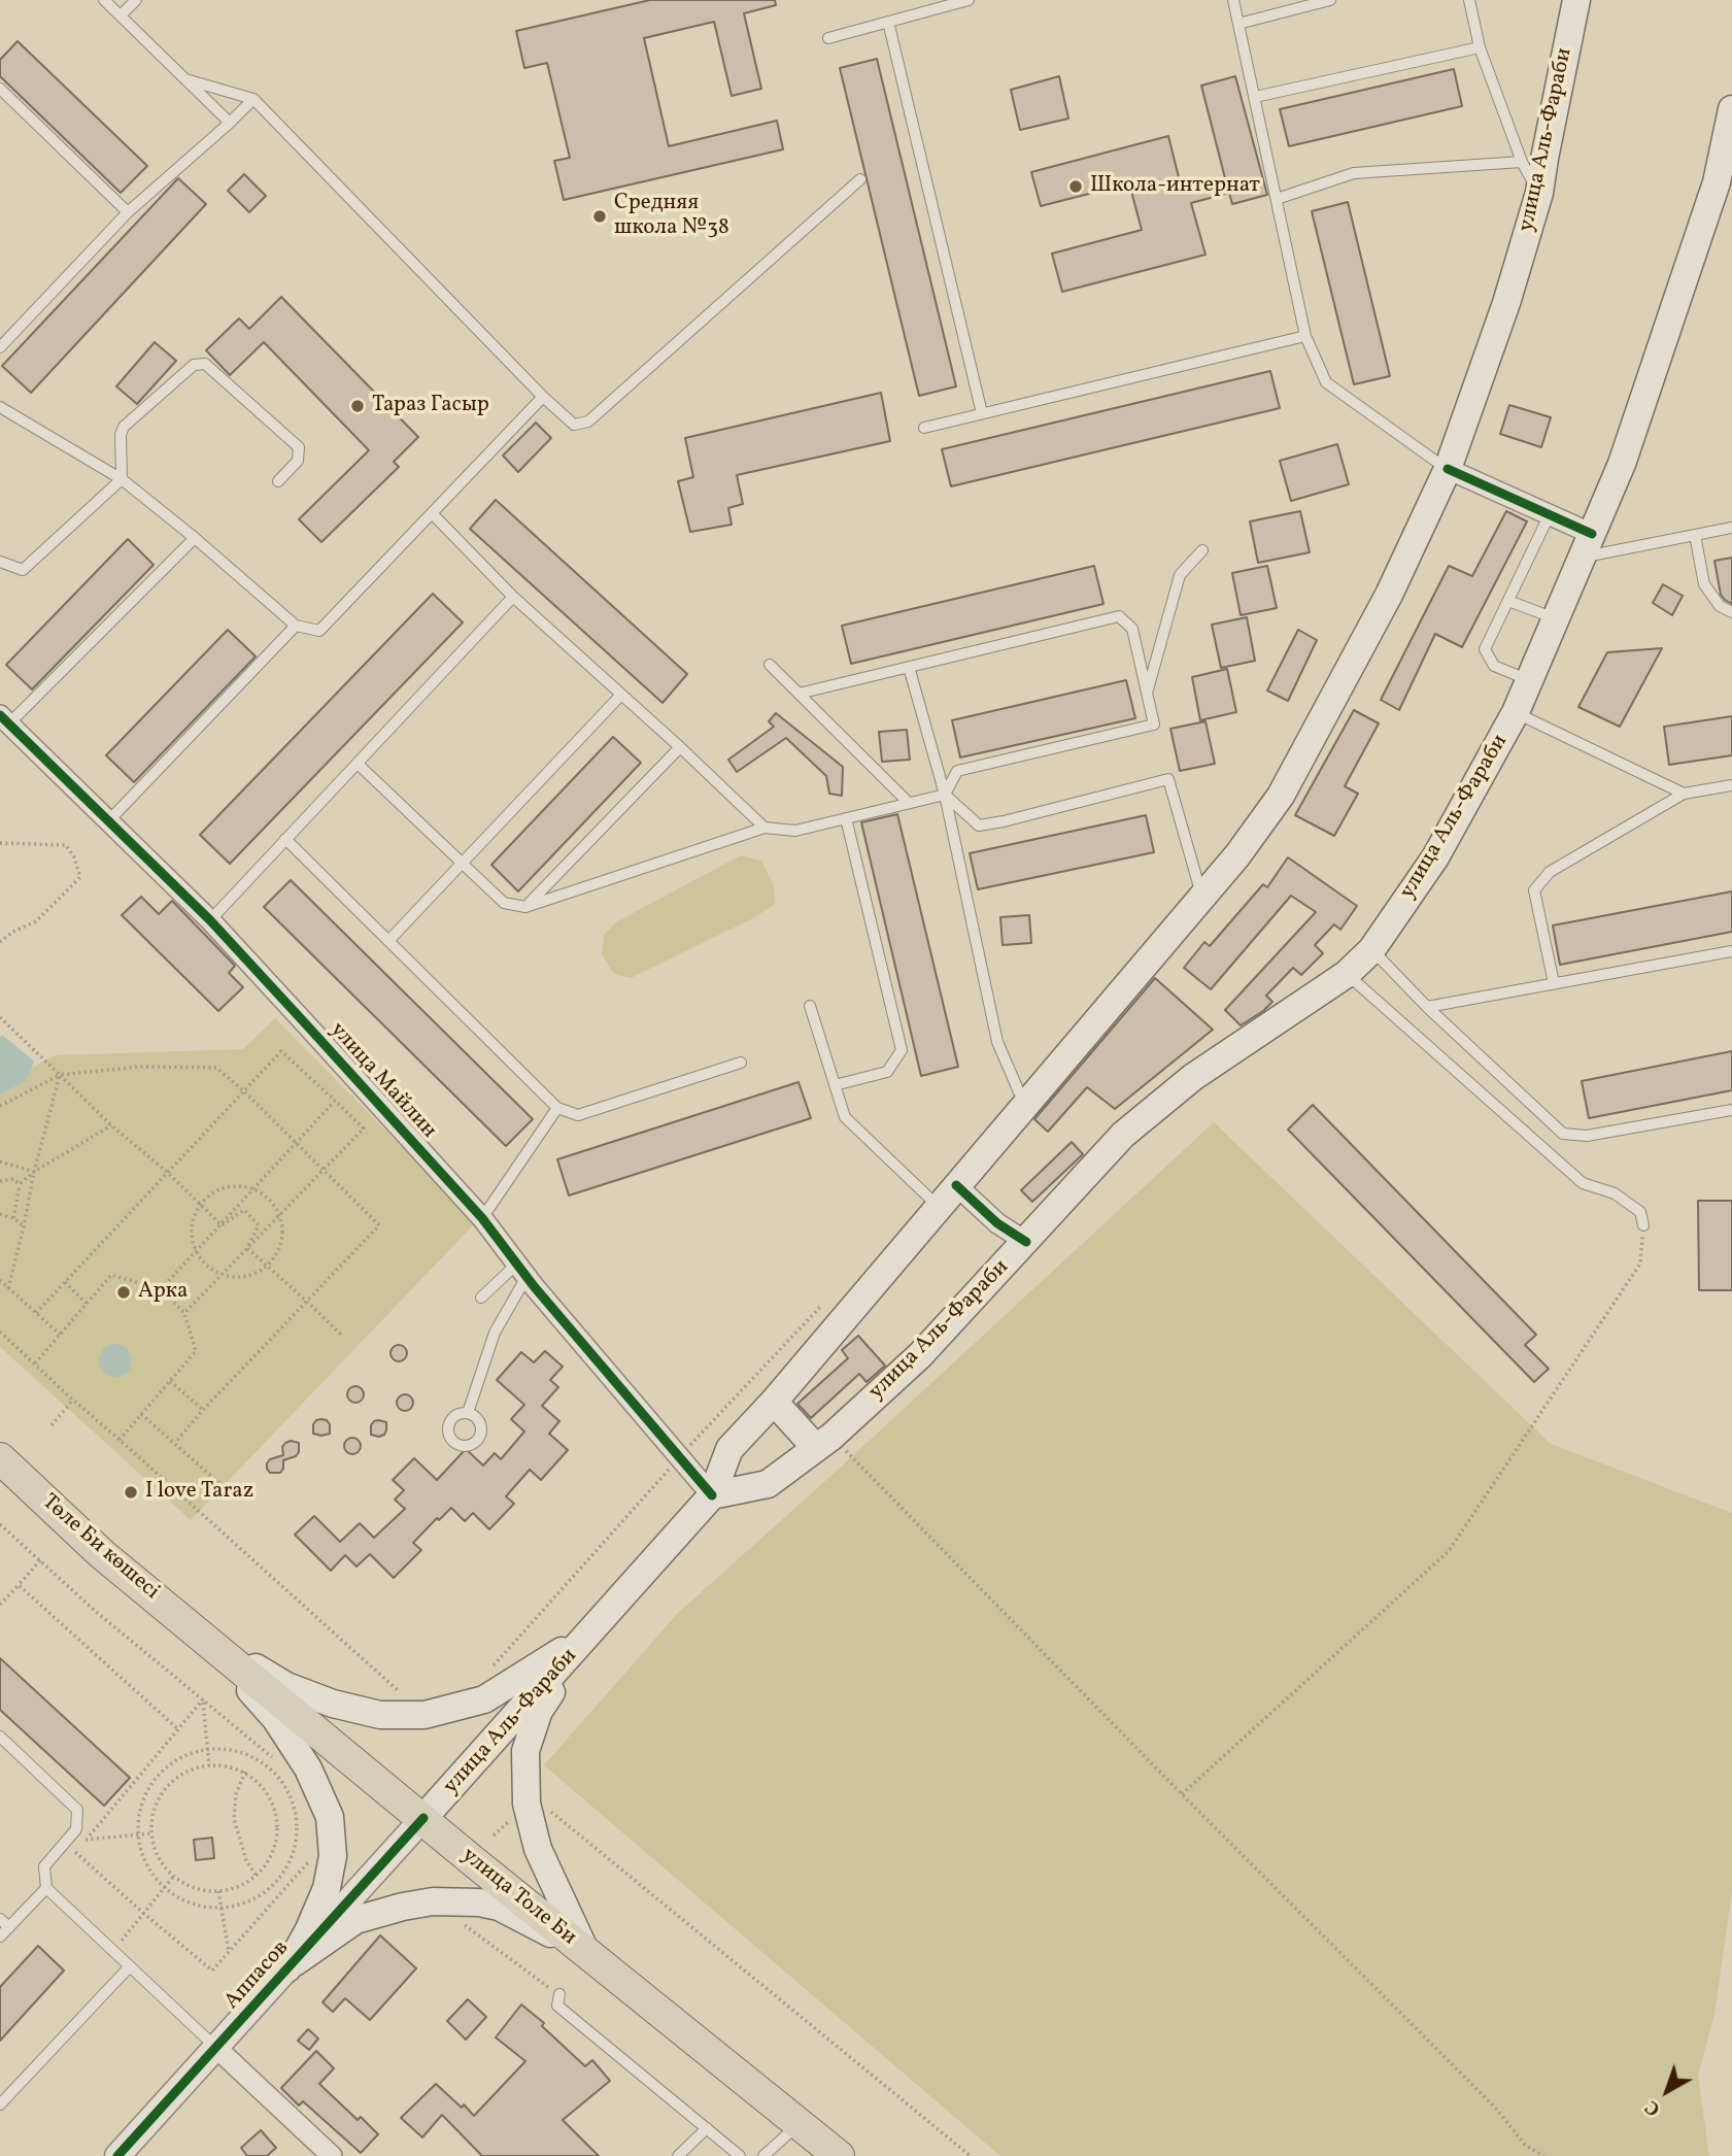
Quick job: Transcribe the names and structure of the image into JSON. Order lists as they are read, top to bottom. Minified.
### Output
{"streets":{"main road":["улица Аль-Фараби","Төле Би көшесі","улица Толе Би"],"street":["улица Майлин","Аппасов"]},"crossings":[["улица Аль-Фараби","улица Майлин"],["улица Аль-Фараби","улица Толе Би"],["улица Аль-Фараби","Аппасов"],["Төле Би көшесі","улица Толе Би"],["улица Толе Би","Аппасов"]],"places":["Школа-интернат","Средняя школа №38","Тараз Гасыр","Арка","I love Taraz"],"north":"bottom left"}
